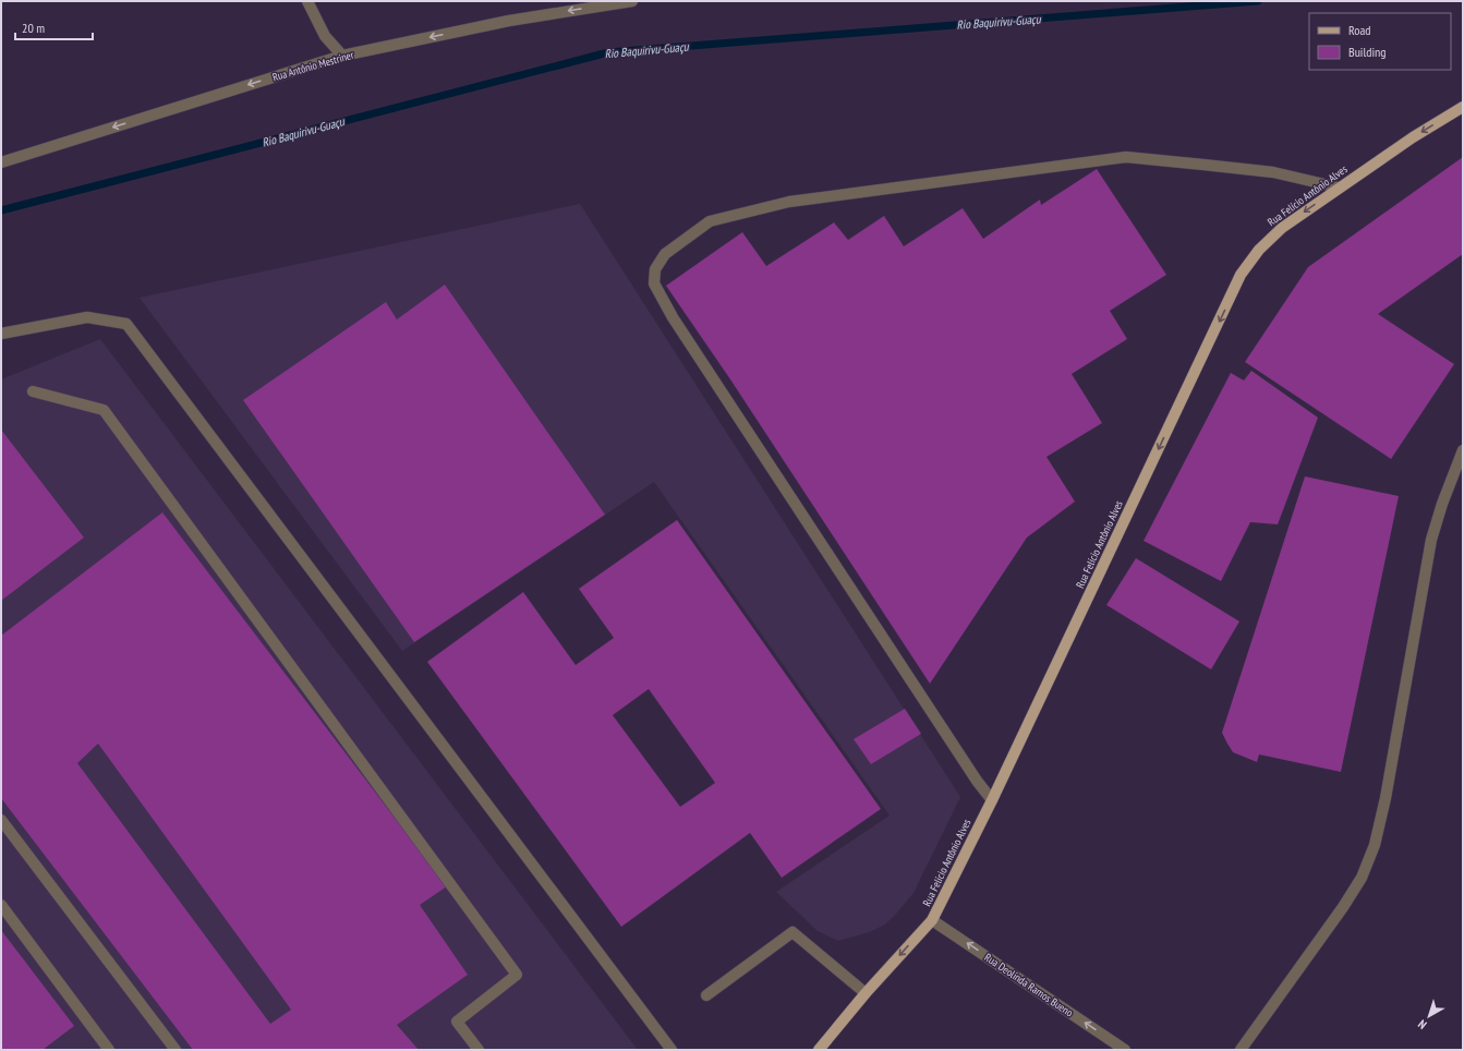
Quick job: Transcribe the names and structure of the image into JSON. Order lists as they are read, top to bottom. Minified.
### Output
{"streets":{"main road":["Rua Felício Antônio Alves"],"street":["Rua Antônio Mestriner","Rua Deolinda Ramos Bueno"]},"crossings":[["Rua Felício Antônio Alves","Rua Deolinda Ramos Bueno"]],"one_way":["Rua Antônio Mestriner","Rua Felício Antônio Alves","Rua Deolinda Ramos Bueno"],"water":["Rio Baquirivu-Guaçu"],"legend":["Road","Building"],"scale_bar":"20 m","north":"bottom left"}
